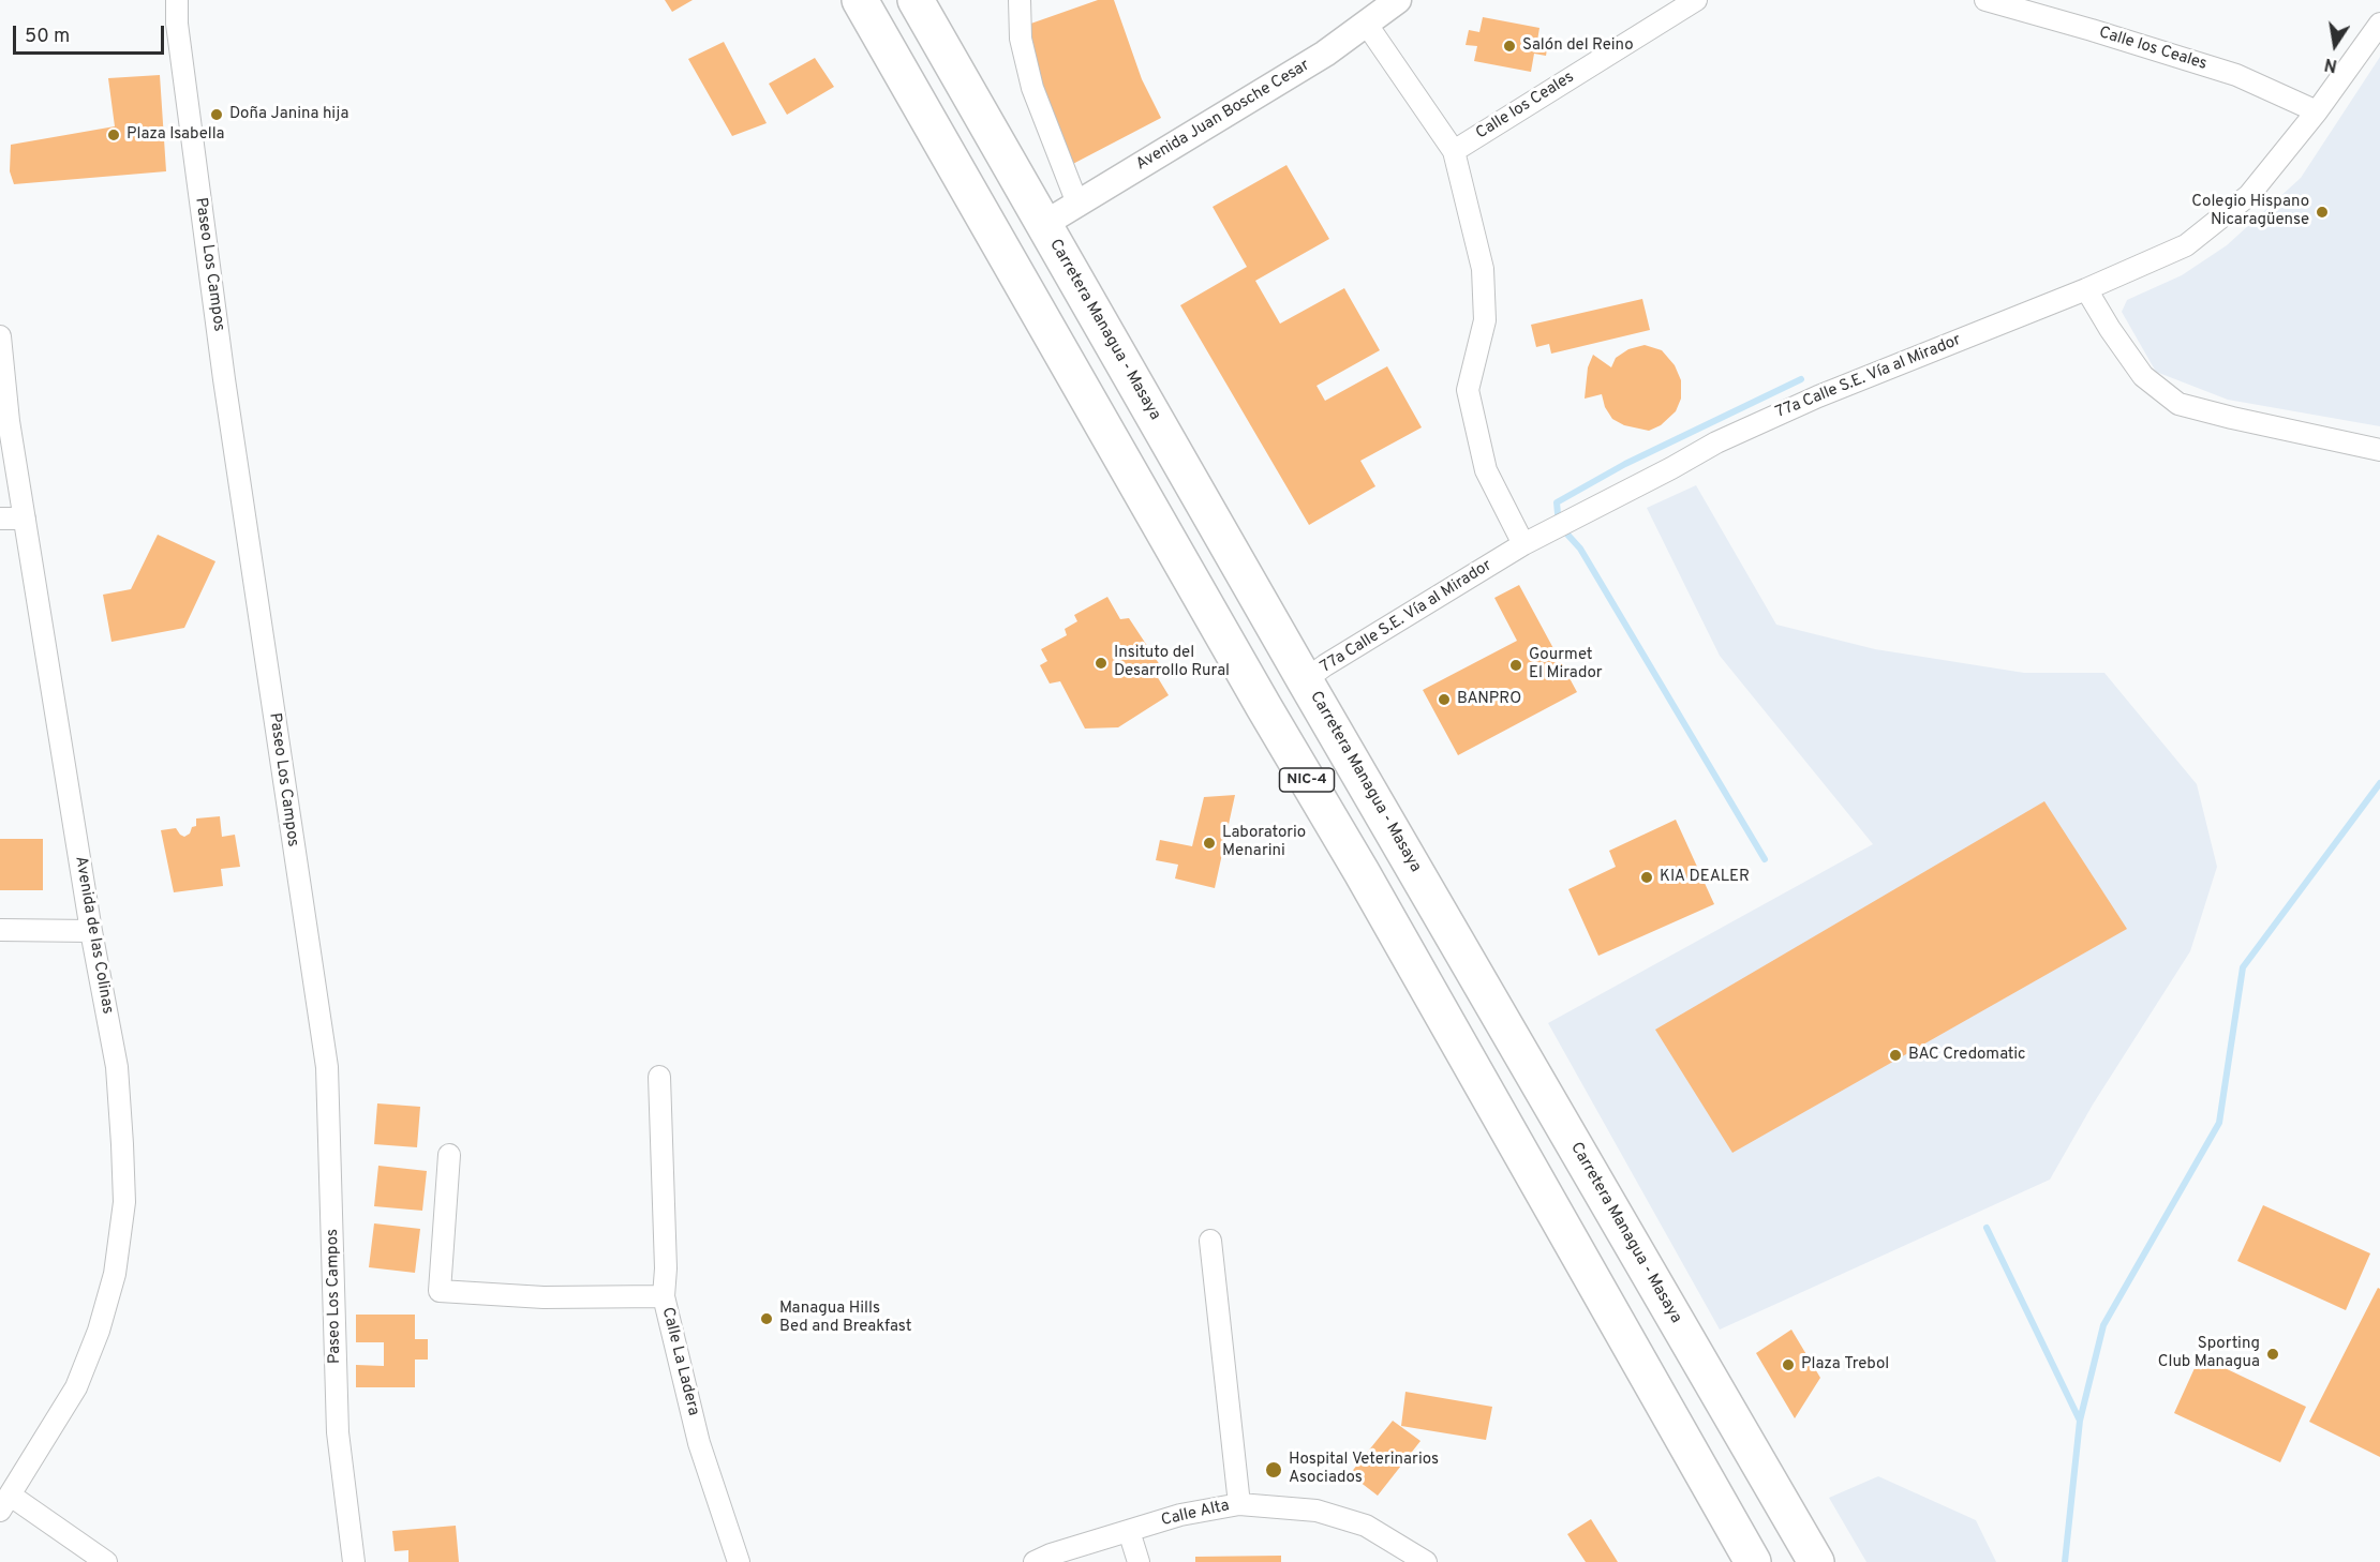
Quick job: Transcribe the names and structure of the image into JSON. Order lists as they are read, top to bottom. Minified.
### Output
{"streets":{"highway":["Carretera Managua - Masaya","NIC-4"],"street":["Calle los Ceales","Avenida Juan Bosche Cesar","Paseo Los Campos","77a Calle S.E. Vía al Mirador","Avenida de las Colinas","Calle La Ladera","Calle Alta"]},"crossings":[["Calle los Ceales","77a Calle S.E. Vía al Mirador"],["Avenida Juan Bosche Cesar","Carretera Managua - Masaya"],["Carretera Managua - Masaya","77a Calle S.E. Vía al Mirador"]],"places":["Salón del Reino","Doña Janina hija","Plaza Isabella","Colegio Hispano Nicaragüense","Insituto del Desarrollo Rural","Gourmet El Mirador","BANPRO","Laboratorio Menarini","KIA DEALER","BAC Credomatic","Managua Hills Bed and Breakfast","Sporting Club Managua","Plaza Trebol","Hospital Veterinarios Asociados"],"scale_bar":"50 m","north":"bottom"}
